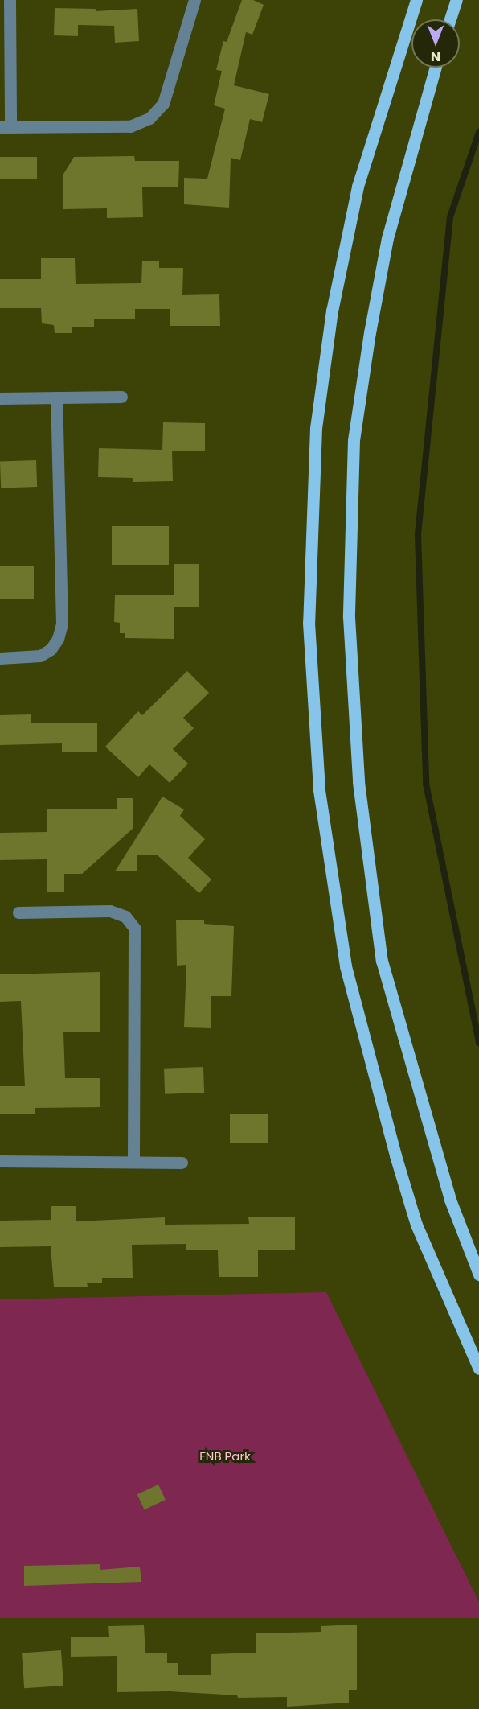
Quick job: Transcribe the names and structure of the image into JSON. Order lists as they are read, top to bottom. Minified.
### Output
{"parks":["FNB Park"],"north":"bottom"}
